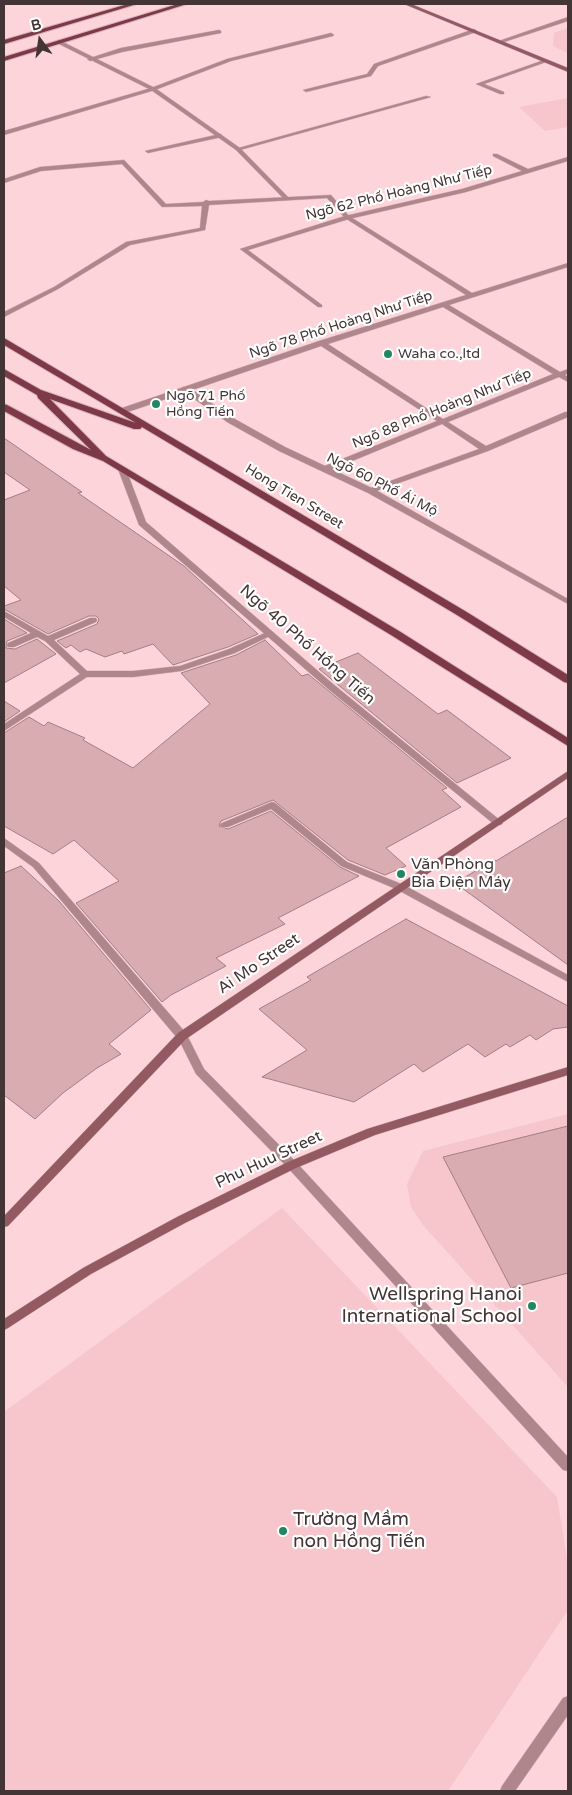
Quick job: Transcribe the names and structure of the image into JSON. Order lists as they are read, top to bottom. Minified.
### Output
{"streets":{"main road":["Hong Tien Street"],"street":["Ngõ 62 Phố Hoàng Như Tiếp","Ngõ 78 Phố Hoàng Như Tiếp","Ngõ 88 Phố Hoàng Như Tiếp","Ngõ 60 Phố Ái Mộ","Ngõ 40 Phố Hồng Tiến","Ai Mo Street","Phu Huu Street"]},"crossings":[["Ngõ 78 Phố Hoàng Như Tiếp","Ngõ 60 Phố Ái Mộ"],["Ngõ 78 Phố Hoàng Như Tiếp","Hong Tien Street"],["Ngõ 88 Phố Hoàng Như Tiếp","Ngõ 60 Phố Ái Mộ"],["Ngõ 40 Phố Hồng Tiến","Ai Mo Street"]],"places":["Waha co.,ltd","Ngõ 71 Phố Hồng Tiến","Văn Phòng Bia Điện Máy","Wellspring Hanoi International School","Trường Mầm non Hồng Tiến"],"north":"top"}
